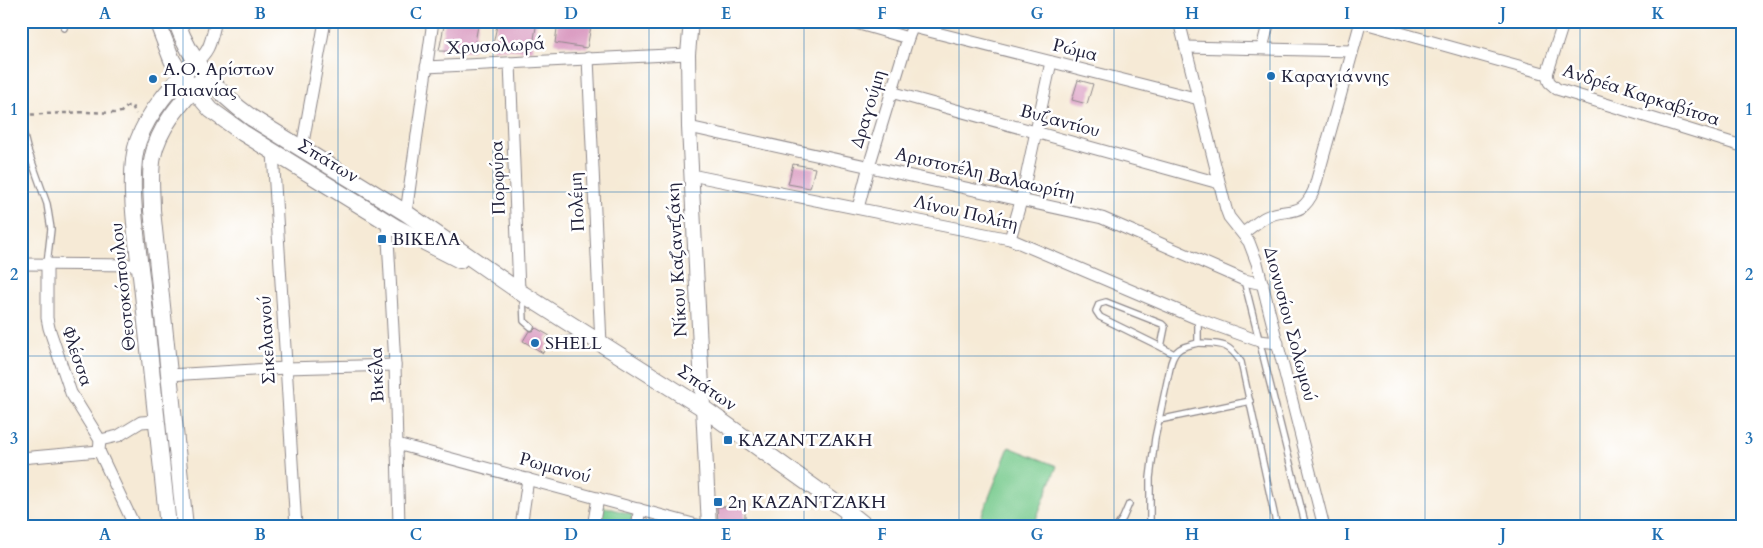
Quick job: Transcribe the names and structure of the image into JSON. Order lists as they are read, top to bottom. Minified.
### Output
{"streets":{"main road":["Σπάτων","Θεοτοκόπουλου"],"street":["Χρυσολωρά","Ρώμα","Ανδρέα Καρκαβίτσα","Δραγούμη","Βυζαντίου","Αριστοτέλη Βαλαωρίτη","Πορφύρα","Πολέμη","Λίνου Πολίτη","Νίκου Καζαντζάκη","Διονυσίου Σολωμού","Σικελιανού","Φλέσσα","Βικέλα","Ρωμανού"]},"crossings":[["Χρυσολωρά","Πορφύρα"],["Χρυσολωρά","Πολέμη"],["Χρυσολωρά","Νίκου Καζαντζάκη"],["Ρώμα","Δραγούμη"],["Ρώμα","Διονυσίου Σολωμού"],["Δραγούμη","Βυζαντίου"],["Δραγούμη","Αριστοτέλη Βαλαωρίτη"],["Δραγούμη","Λίνου Πολίτη"],["Βυζαντίου","Διονυσίου Σολωμού"],["Σπάτων","Πορφύρα"],["Σπάτων","Πολέμη"],["Σπάτων","Νίκου Καζαντζάκη"],["Σπάτων","Θεοτοκόπουλου"],["Σπάτων","Σικελιανού"],["Σπάτων","Βικέλα"],["Αριστοτέλη Βαλαωρίτη","Νίκου Καζαντζάκη"],["Αριστοτέλη Βαλαωρίτη","Διονυσίου Σολωμού"],["Λίνου Πολίτη","Νίκου Καζαντζάκη"],["Λίνου Πολίτη","Διονυσίου Σολωμού"],["Βικέλα","Ρωμανού"]],"places":{"other":["Καραγιάννης","Α.Ο. Αρίστων Παιανίας","SHELL"],"transit":["ΒΙΚΕΛΑ","ΚΑΖΑΝΤΖΑΚΗ","2η ΚΑΖΑΝΤΖΑΚΗ"]},"grid":{"columns":["A","B","C","D","E","F","G","H","I","J","K"],"rows":["1","2","3"]}}
